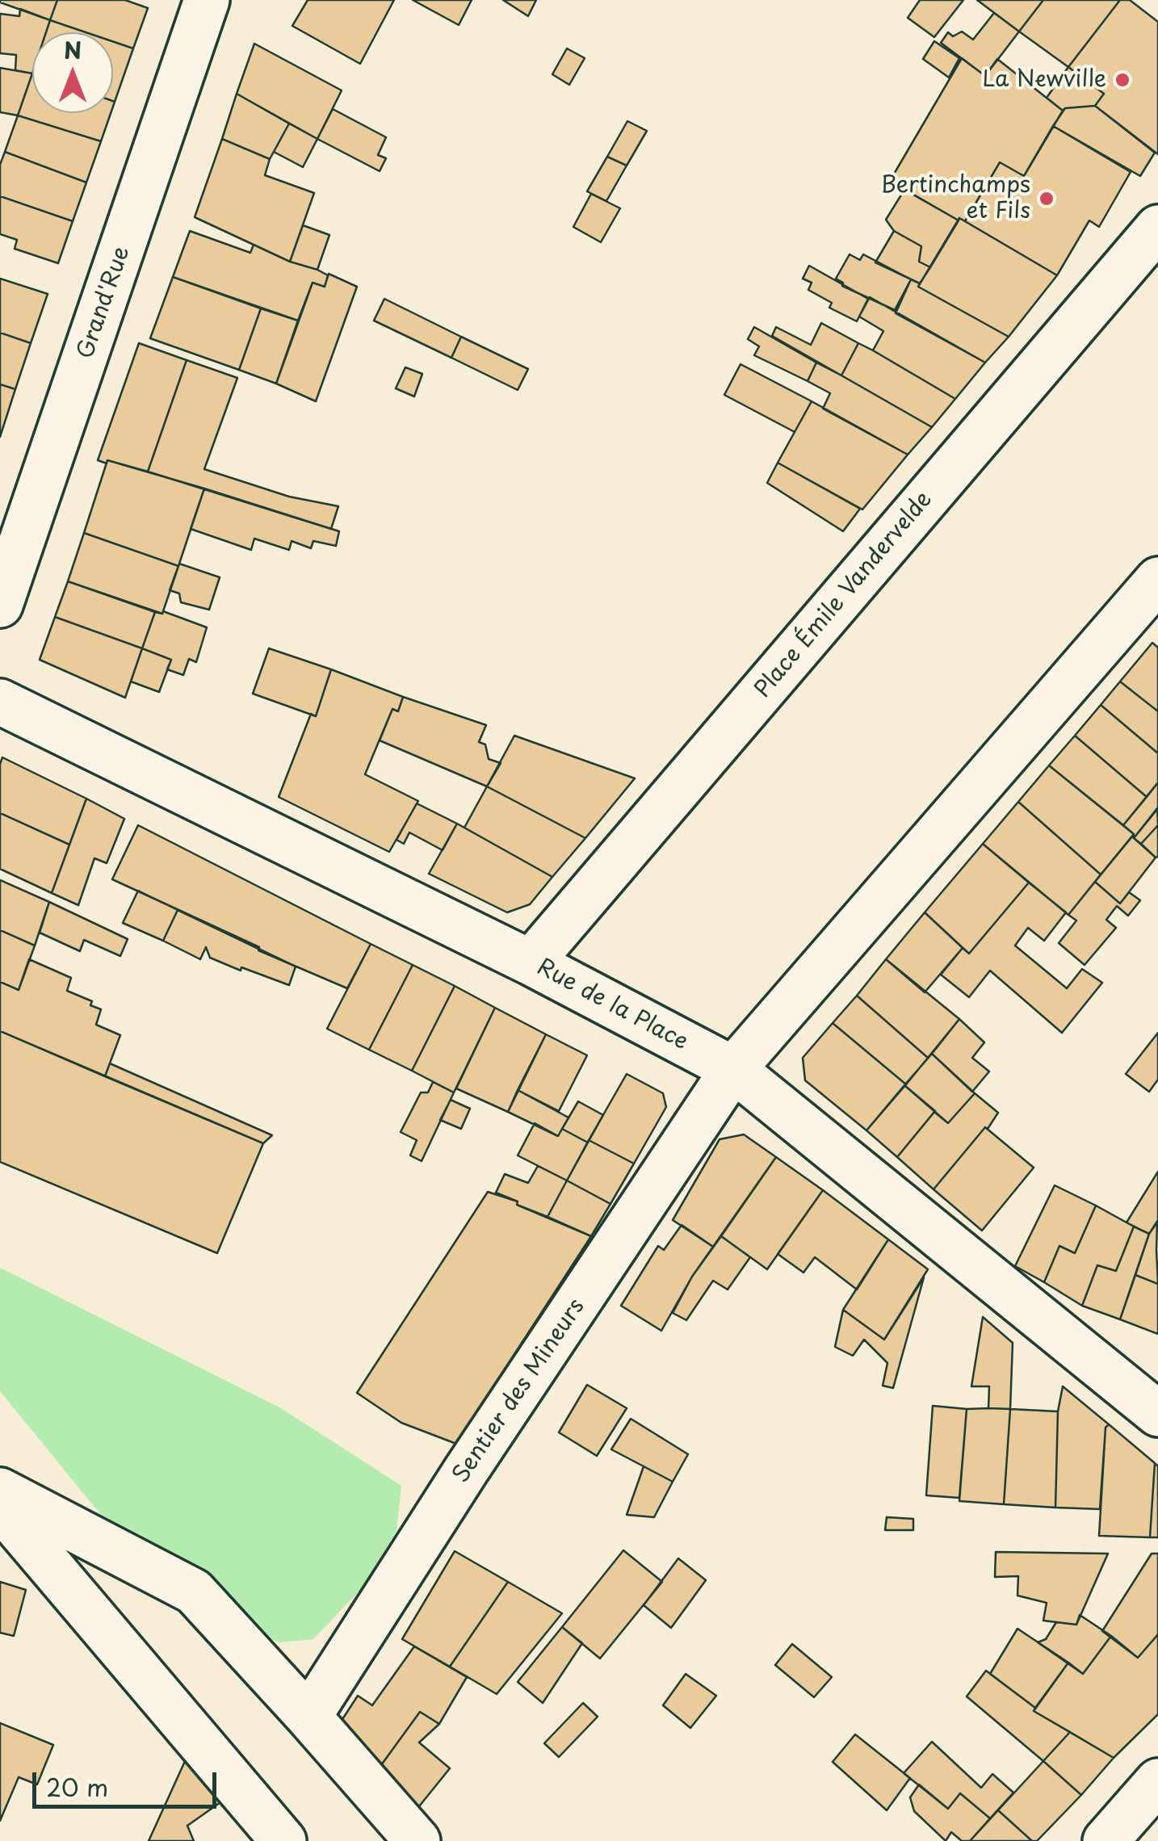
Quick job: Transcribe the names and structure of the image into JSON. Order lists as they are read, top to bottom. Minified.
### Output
{"streets":{"street":["Grand'Rue","Place Émile Vandervelde","Rue de la Place","Sentier des Mineurs"]},"crossings":[["Place Émile Vandervelde","Rue de la Place"],["Rue de la Place","Sentier des Mineurs"]],"places":["La Newville","Bertinchamps et Fils"],"scale_bar":"20 m","north":"top"}
